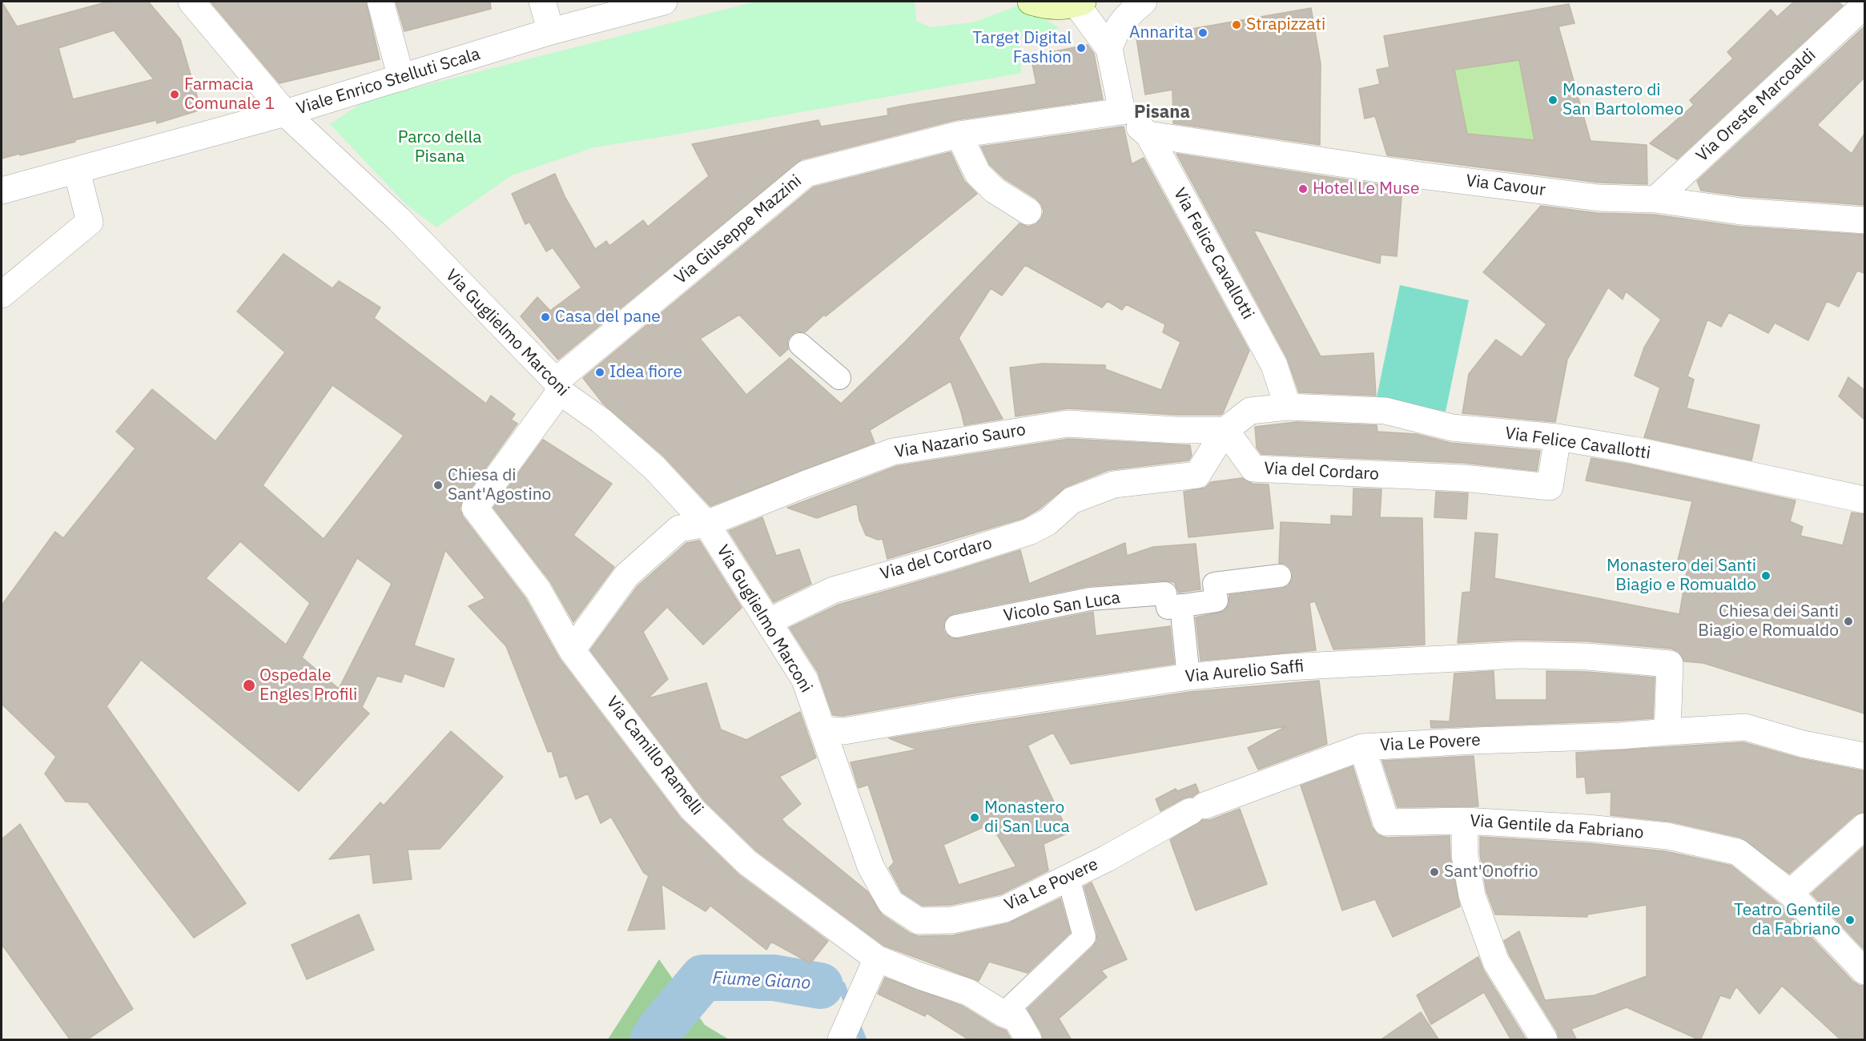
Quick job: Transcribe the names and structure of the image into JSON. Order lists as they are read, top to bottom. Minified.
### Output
{"streets":{"street":["Viale Enrico Stelluti Scala","Via Oreste Marcoaldi","Via Cavour","Via Giuseppe Mazzini","Via Felice Cavallotti","Via Guglielmo Marconi","Via Nazario Sauro","Via del Cordaro","Vicolo San Luca","Via Aurelio Saffi","Via Le Povere","Via Camillo Ramelli","Via Gentile da Fabriano"]},"crossings":[["Viale Enrico Stelluti Scala","Via Guglielmo Marconi"],["Via Oreste Marcoaldi","Via Cavour"],["Via Cavour","Via Felice Cavallotti"],["Via Giuseppe Mazzini","Via Felice Cavallotti"],["Via Giuseppe Mazzini","Via Guglielmo Marconi"],["Via Giuseppe Mazzini","Via Camillo Ramelli"],["Via Felice Cavallotti","Via Nazario Sauro"],["Via Felice Cavallotti","Via del Cordaro"],["Via Guglielmo Marconi","Via Nazario Sauro"],["Via Guglielmo Marconi","Via del Cordaro"],["Via Guglielmo Marconi","Via Aurelio Saffi"],["Via Guglielmo Marconi","Via Le Povere"],["Via Guglielmo Marconi","Via Camillo Ramelli"],["Via Nazario Sauro","Via del Cordaro"],["Via Nazario Sauro","Via Camillo Ramelli"],["Via Aurelio Saffi","Via Le Povere"],["Via Le Povere","Via Gentile da Fabriano"]],"districts":["Pisana"],"water":["Fiume Giano"],"parks":["Parco della Pisana"],"places":["Strapizzati","Annarita","Target Digital Fashion","Farmacia Comunale 1","Monastero di San Bartolomeo","Hotel Le Muse","Casa del pane","Idea fiore","Chiesa di Sant'Agostino","Monastero dei Santi Biagio e Romualdo","Chiesa dei Santi Biagio e Romualdo","Ospedale Engles Profili","Monastero di San Luca","Sant'Onofrio","Teatro Gentile da Fabriano"]}
